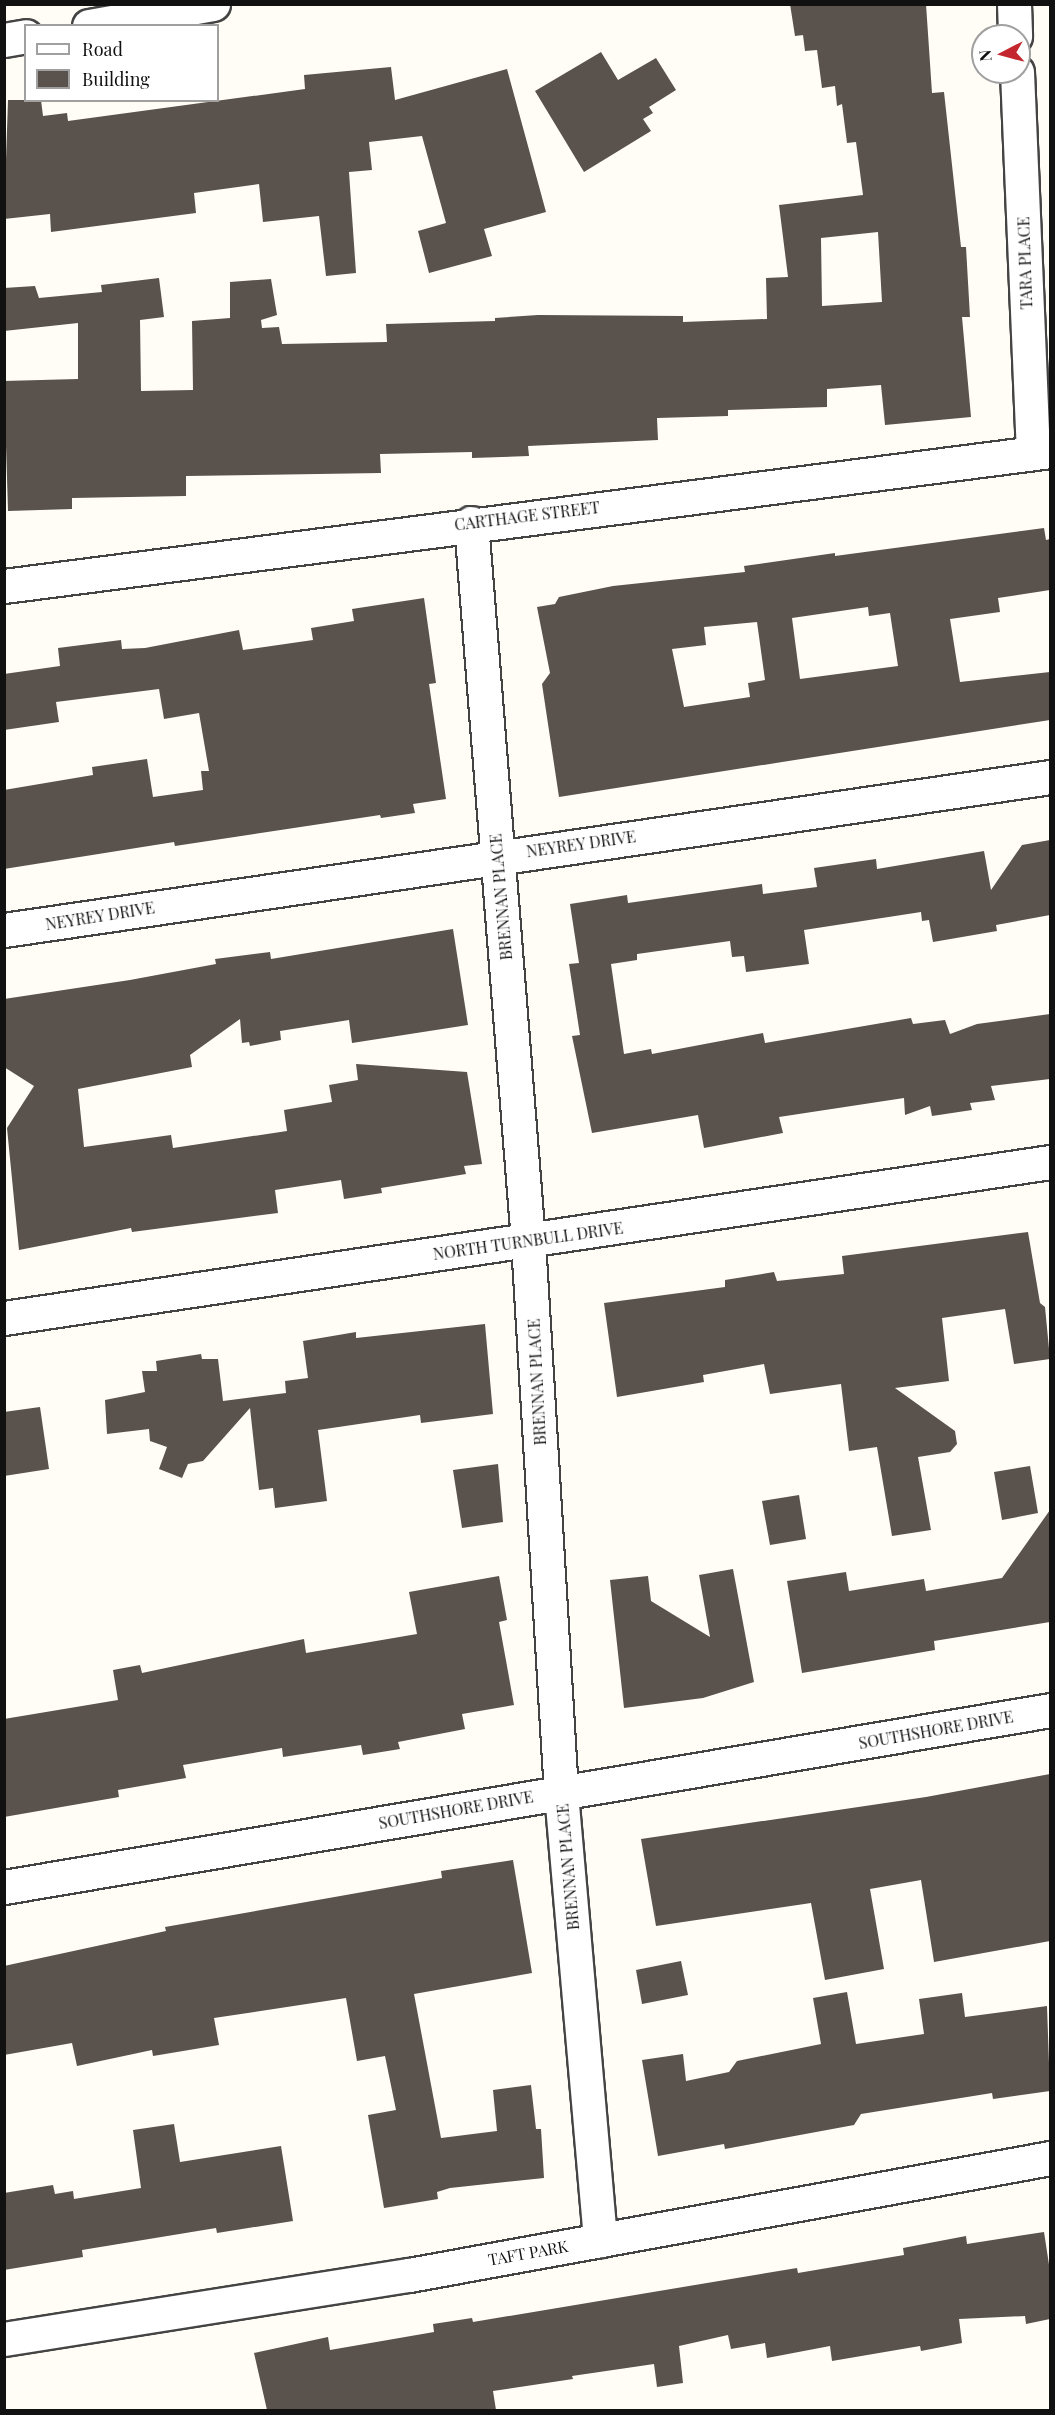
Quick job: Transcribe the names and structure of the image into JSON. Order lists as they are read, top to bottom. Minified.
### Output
{"streets":{"street":["TARA PLACE","CARTHAGE STREET","NEYREY DRIVE","BRENNAN PLACE","NORTH TURNBULL DRIVE","SOUTHSHORE DRIVE","TAFT PARK"]},"crossings":[["TARA PLACE","CARTHAGE STREET"],["CARTHAGE STREET","BRENNAN PLACE"],["NEYREY DRIVE","BRENNAN PLACE"],["BRENNAN PLACE","NORTH TURNBULL DRIVE"],["BRENNAN PLACE","SOUTHSHORE DRIVE"],["BRENNAN PLACE","TAFT PARK"]],"legend":["Road","Building"],"north":"left"}
